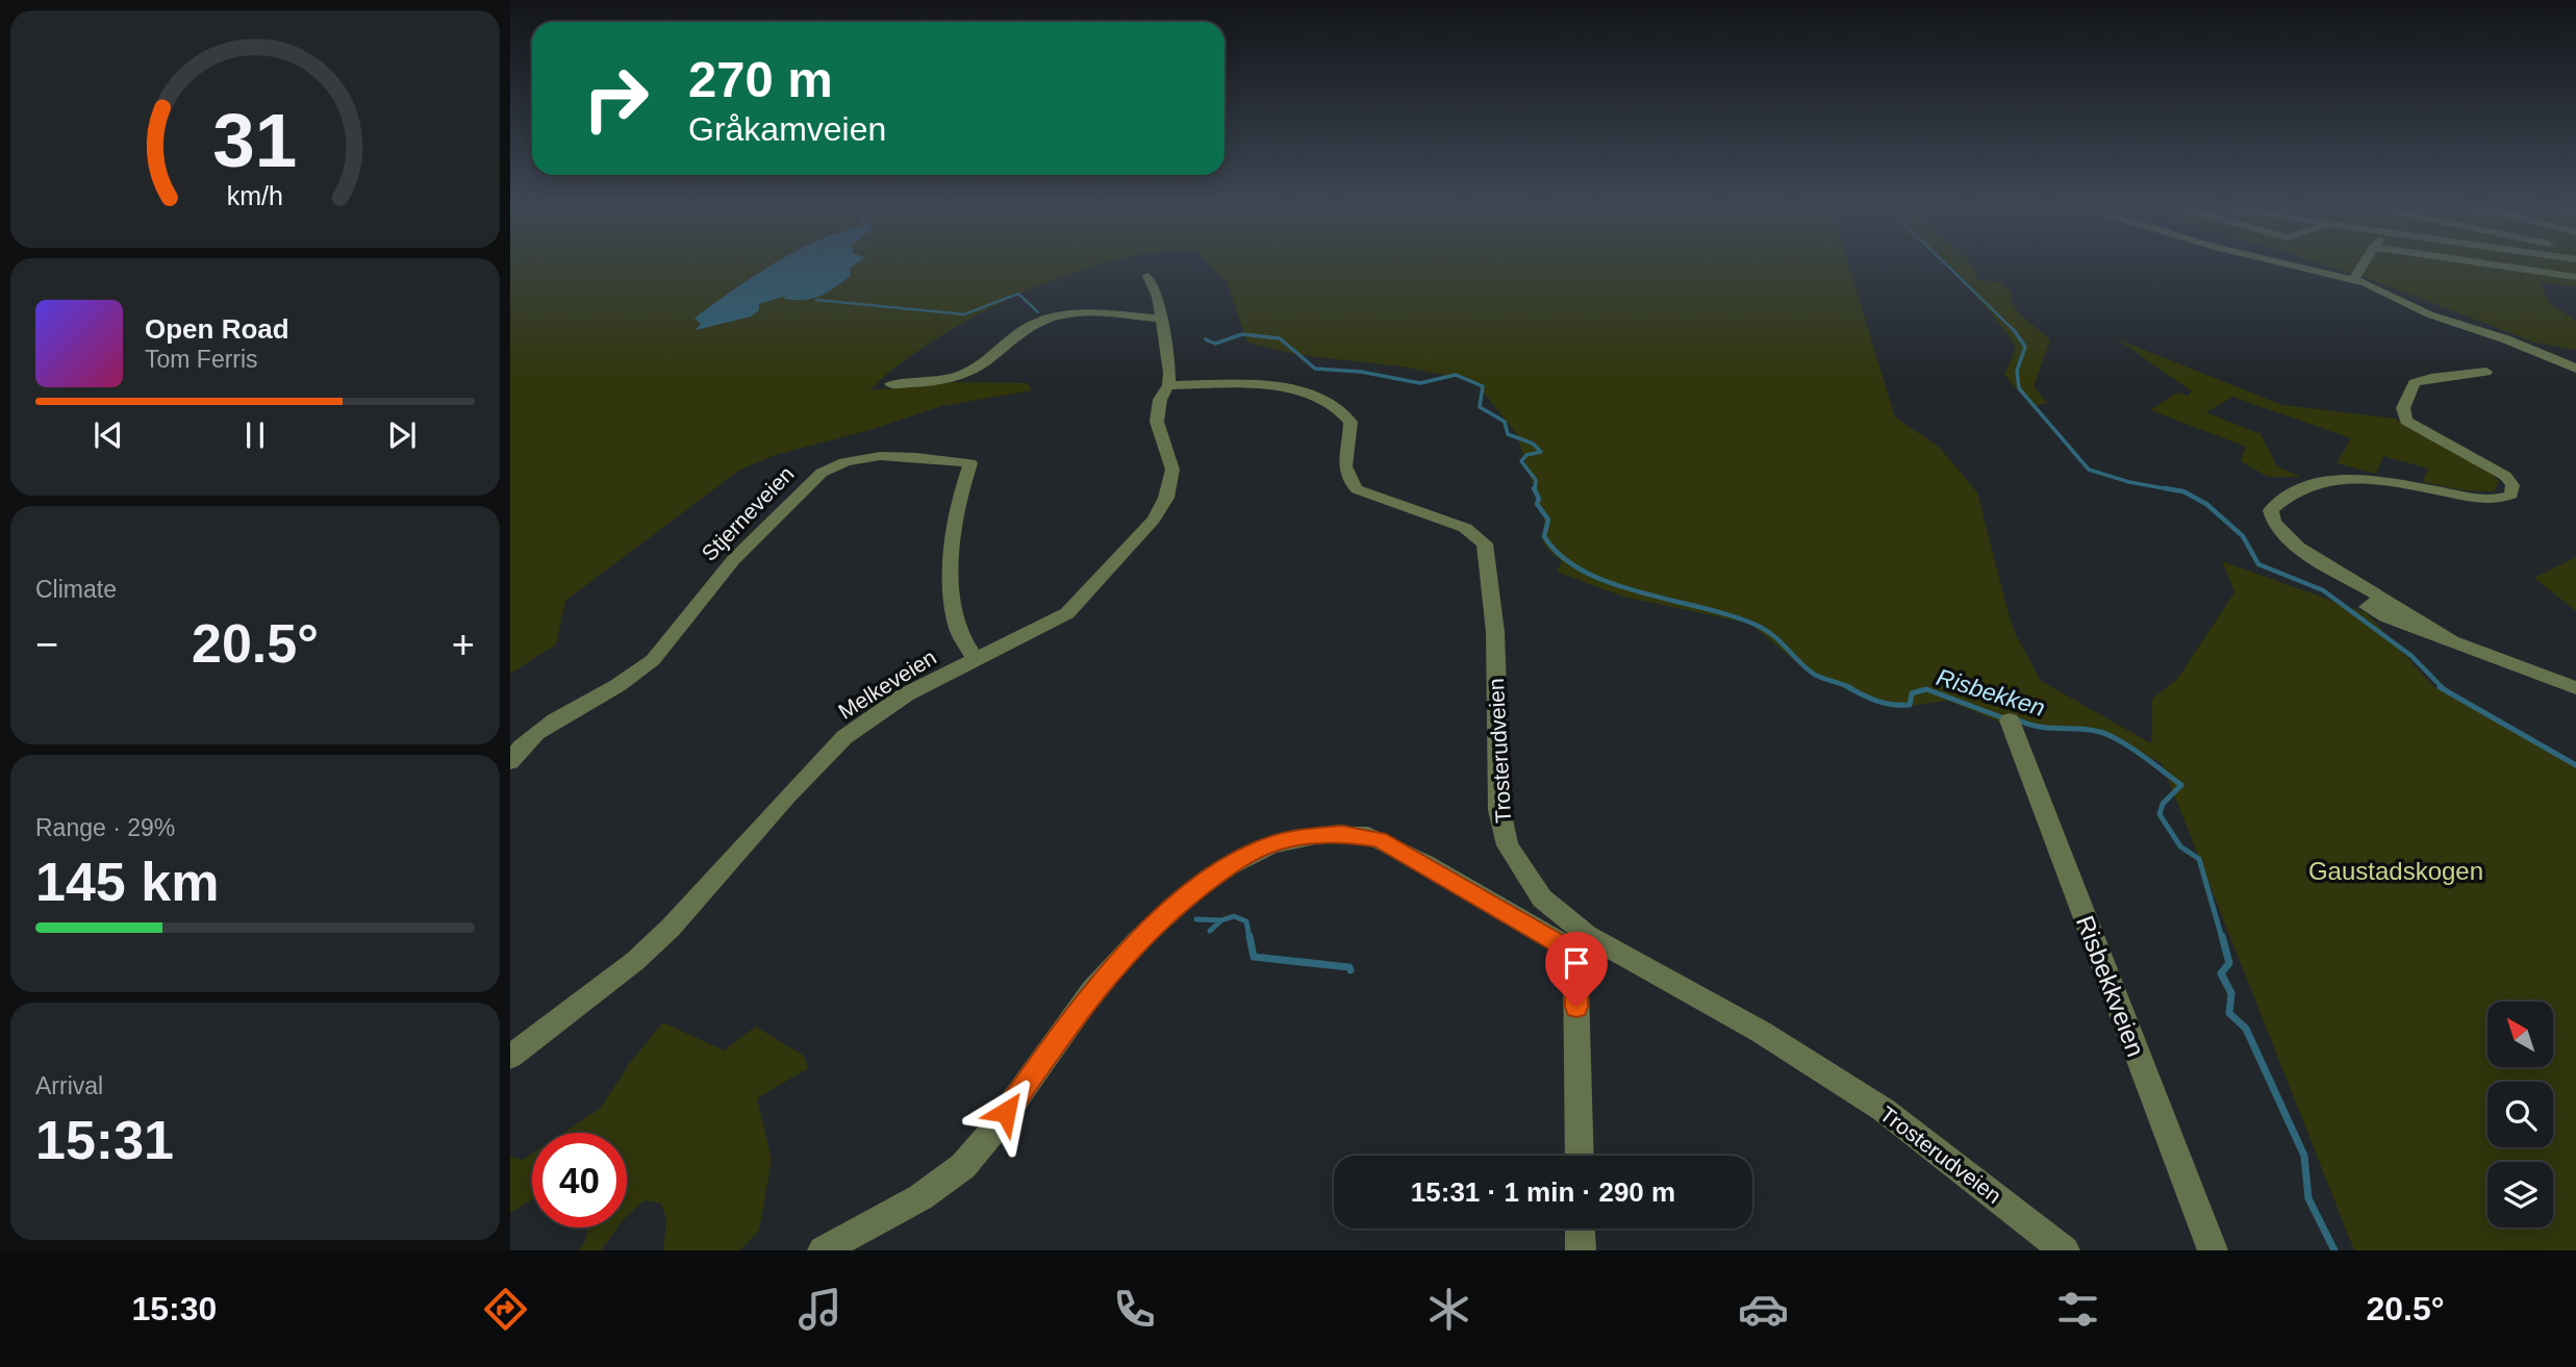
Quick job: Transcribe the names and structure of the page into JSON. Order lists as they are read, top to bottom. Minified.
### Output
{"streets":{"street":["Stjerneveien","Melkeveien","Trosterudveien","Risbekkveien"]},"crossings":[["Stjerneveien","Melkeveien"],["Melkeveien","Trosterudveien"]],"water":["Risbekken"],"parks":["Gaustadskogen"],"north":"top left","page":{"turn":["270 m","Gråkamveien"],"song":["Open Road","Tom Ferris"],"tile":["Climate",["Range · 29%","145 km"],["Arrival","15:31"]],"heat":["−","20.5°","+"],"limit":"40","trip":"15:31 · 1 min · 290 m","tabs":["15:30","20.5°"],"gauge":["31","km/h"]}}
